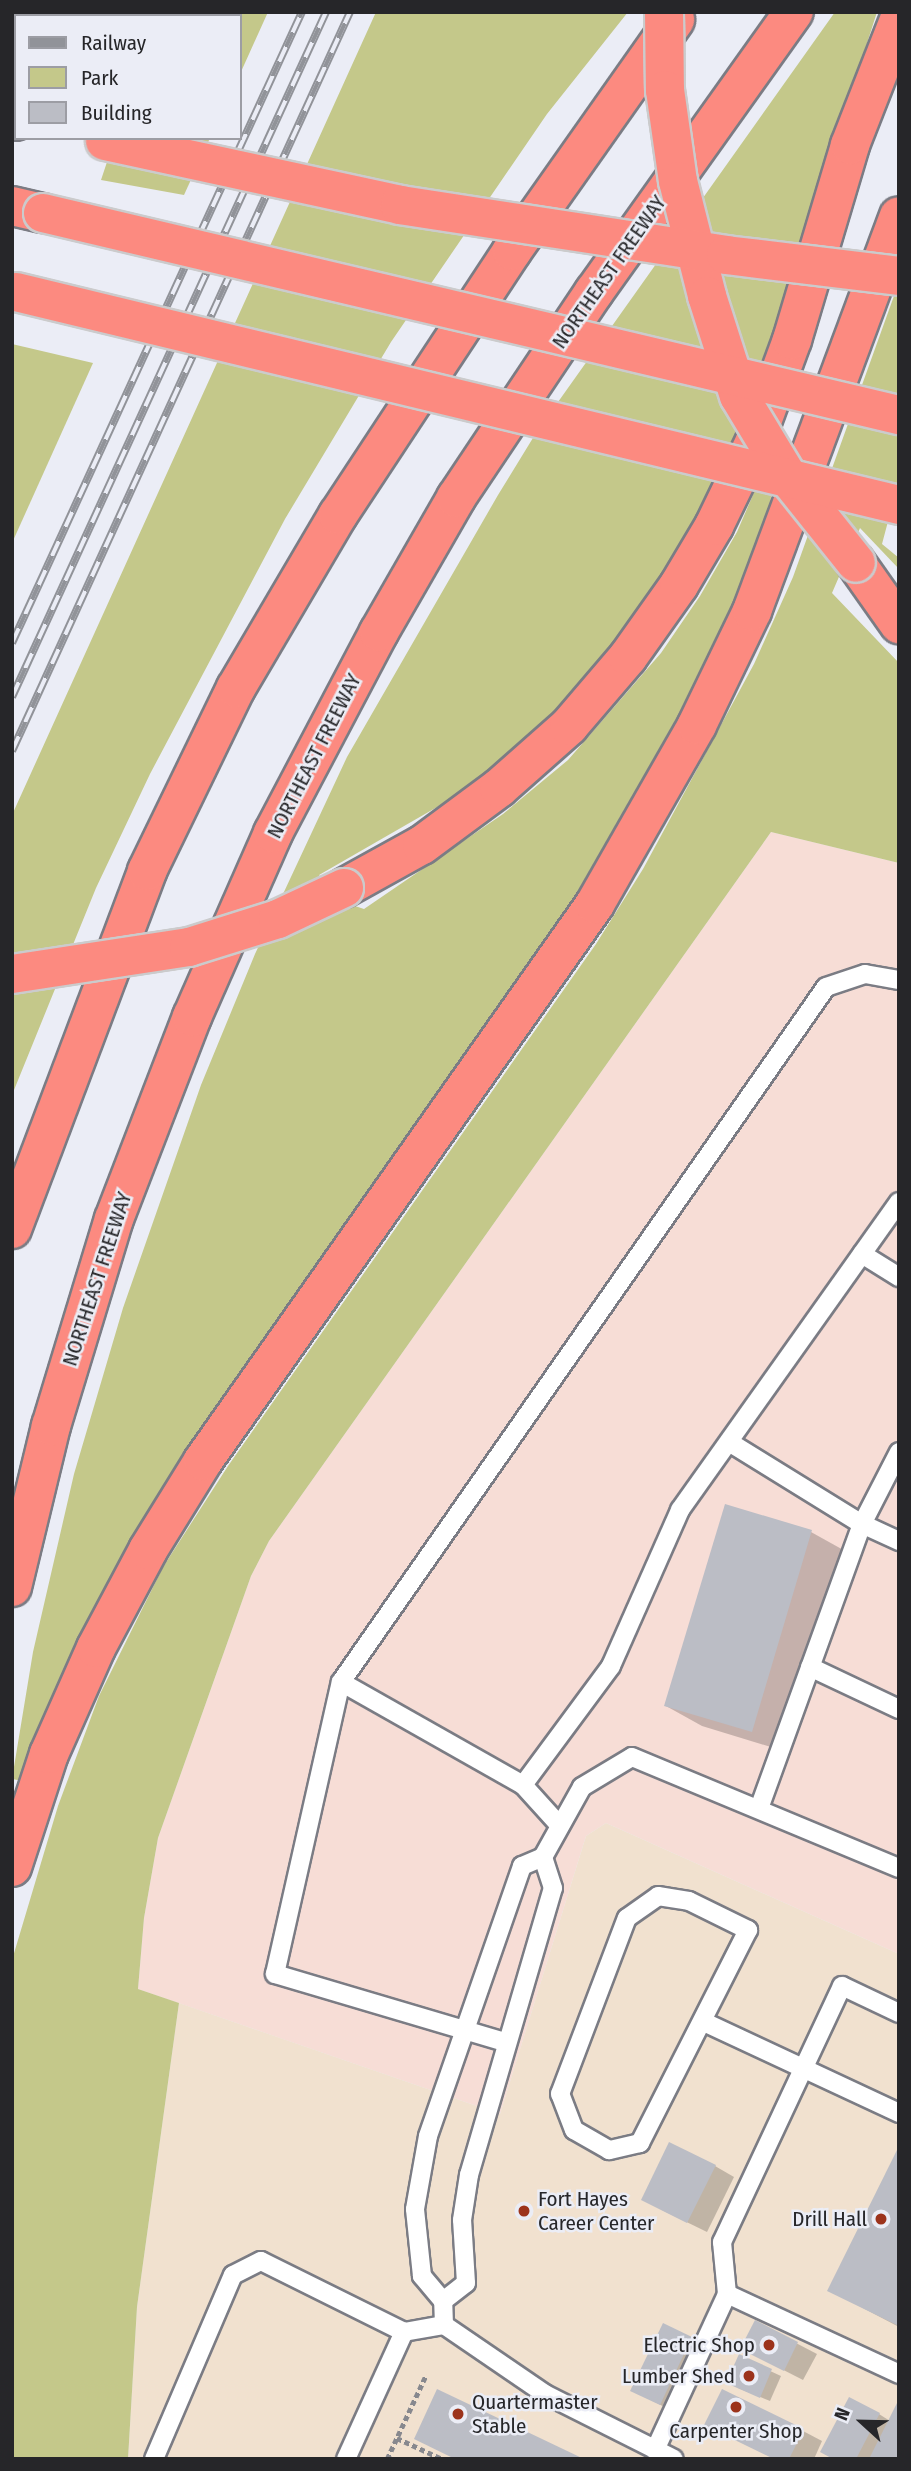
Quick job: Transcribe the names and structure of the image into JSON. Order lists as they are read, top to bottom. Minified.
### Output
{"streets":{"highway":["NORTHEAST FREEWAY"]},"places":["Fort Hayes Career Center","Drill Hall","Electric Shop","Lumber Shed","Carpenter Shop","Quartermaster Stable"],"legend":["Railway","Park","Building"],"north":"left"}
